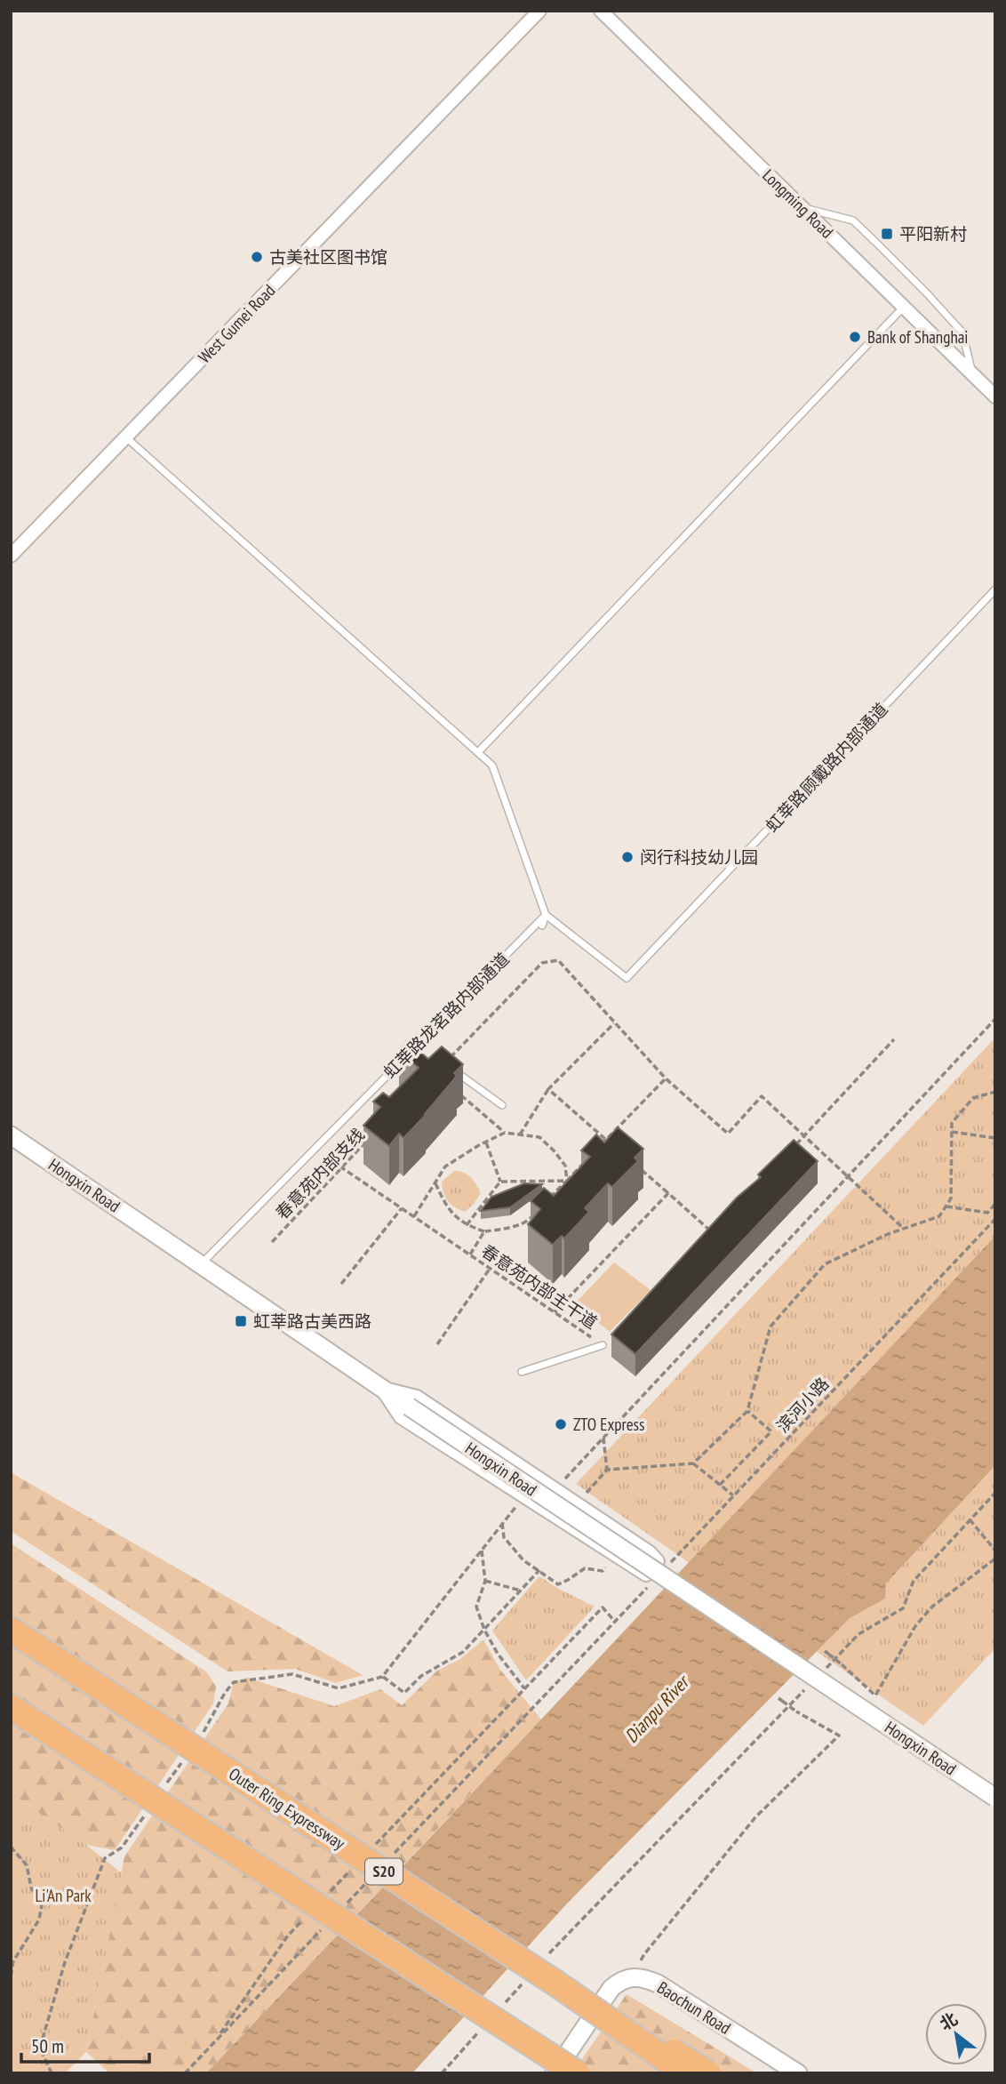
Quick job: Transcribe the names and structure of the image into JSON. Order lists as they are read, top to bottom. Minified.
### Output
{"streets":{"highway":["Outer Ring Expressway","S20"],"street":["Longming Road","West Gumei Road","Hongxin Road","Baochun Road"],"lane":["虹莘路顾戴路内部通道","虹莘路龙茗路内部通道"],"path":["春意苑内部支线","春意苑内部主干道","滨河小路"]},"crossings":[["虹莘路顾戴路内部通道","虹莘路龙茗路内部通道"],["虹莘路龙茗路内部通道","Hongxin Road"],["虹莘路龙茗路内部通道","春意苑内部主干道"],["春意苑内部支线","春意苑内部主干道"]],"water":["Dianpu River"],"parks":["Li'An Park"],"places":{"transit":["平阳新村","虹莘路古美西路"],"other":["古美社区图书馆","Bank of Shanghai","闵行科技幼儿园","ZTO Express"]},"scale_bar":"50 m","north":"top left"}
